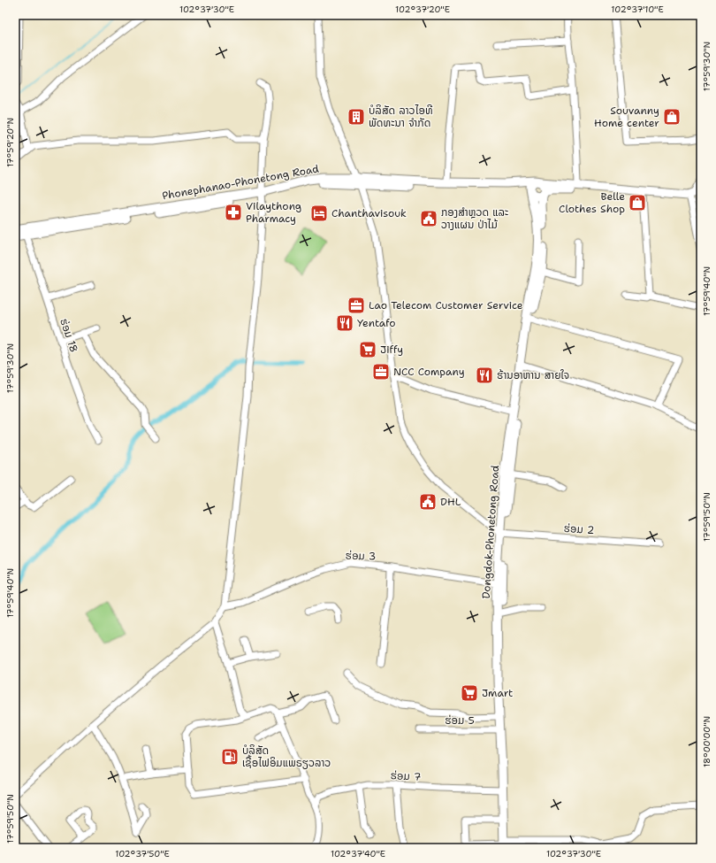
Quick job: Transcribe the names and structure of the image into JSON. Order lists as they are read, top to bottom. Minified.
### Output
{"streets":{"main road":["Phonephanao-Phonetong Road","Dongdok-Phonetong Road"],"street":["ຮ່ອມ 18","ຮ່ອມ 2","ຮ່ອມ 3","ຮ່ອມ 5","ຮ່ອມ 7"]},"crossings":[["Phonephanao-Phonetong Road","ຮ່ອມ 18"],["ຮ່ອມ 2","Dongdok-Phonetong Road"],["Dongdok-Phonetong Road","ຮ່ອມ 3"],["Dongdok-Phonetong Road","ຮ່ອມ 5"],["Dongdok-Phonetong Road","ຮ່ອມ 7"]],"places":{"building":["ບໍລິສັດ ລາວໄອທີ ພັດທະນາ ຈຳກັດ"],"shop":["Souvanny Home center","Belle Clothes Shop"],"pharmacy":["Vilaythong Pharmacy"],"hotel":["Chanthavisouk"],"public building":["ກອງສໍາຫຼວດ ແລະ ວາງແຜນ ປ່າໄມ້","DHL"],"office":["Lao Telecom Customer Service","NCC Company"],"restaurant":["Yentafo","ຮ້ານອາຫານ ສາຍໃຈ"],"supermarket":["Jiffy","Jmart"],"fuel station":["ບໍລິສັດ ເຊື້ອໄຟອິມແພຣຽວລາວ"]},"coordinates":["102°37'30\"E","102°37'20\"E","102°37'10\"E","17°59'30\"N","17°59'20\"N","17°59'40\"N","17°59'50\"N","18°00'00\"N","102°37'50\"E","102°37'40\"E"]}
